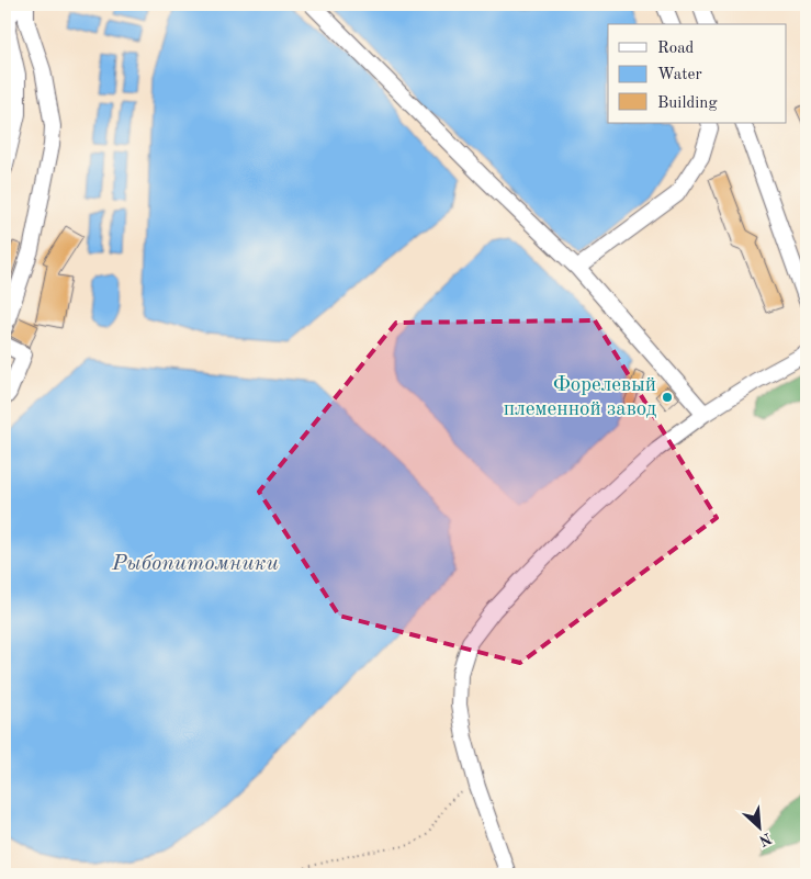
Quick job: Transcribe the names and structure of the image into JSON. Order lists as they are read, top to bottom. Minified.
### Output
{"water":["Рыбопитомники"],"places":["Форелевый племенной завод"],"legend":["Road","Water","Building"],"north":"bottom right"}
